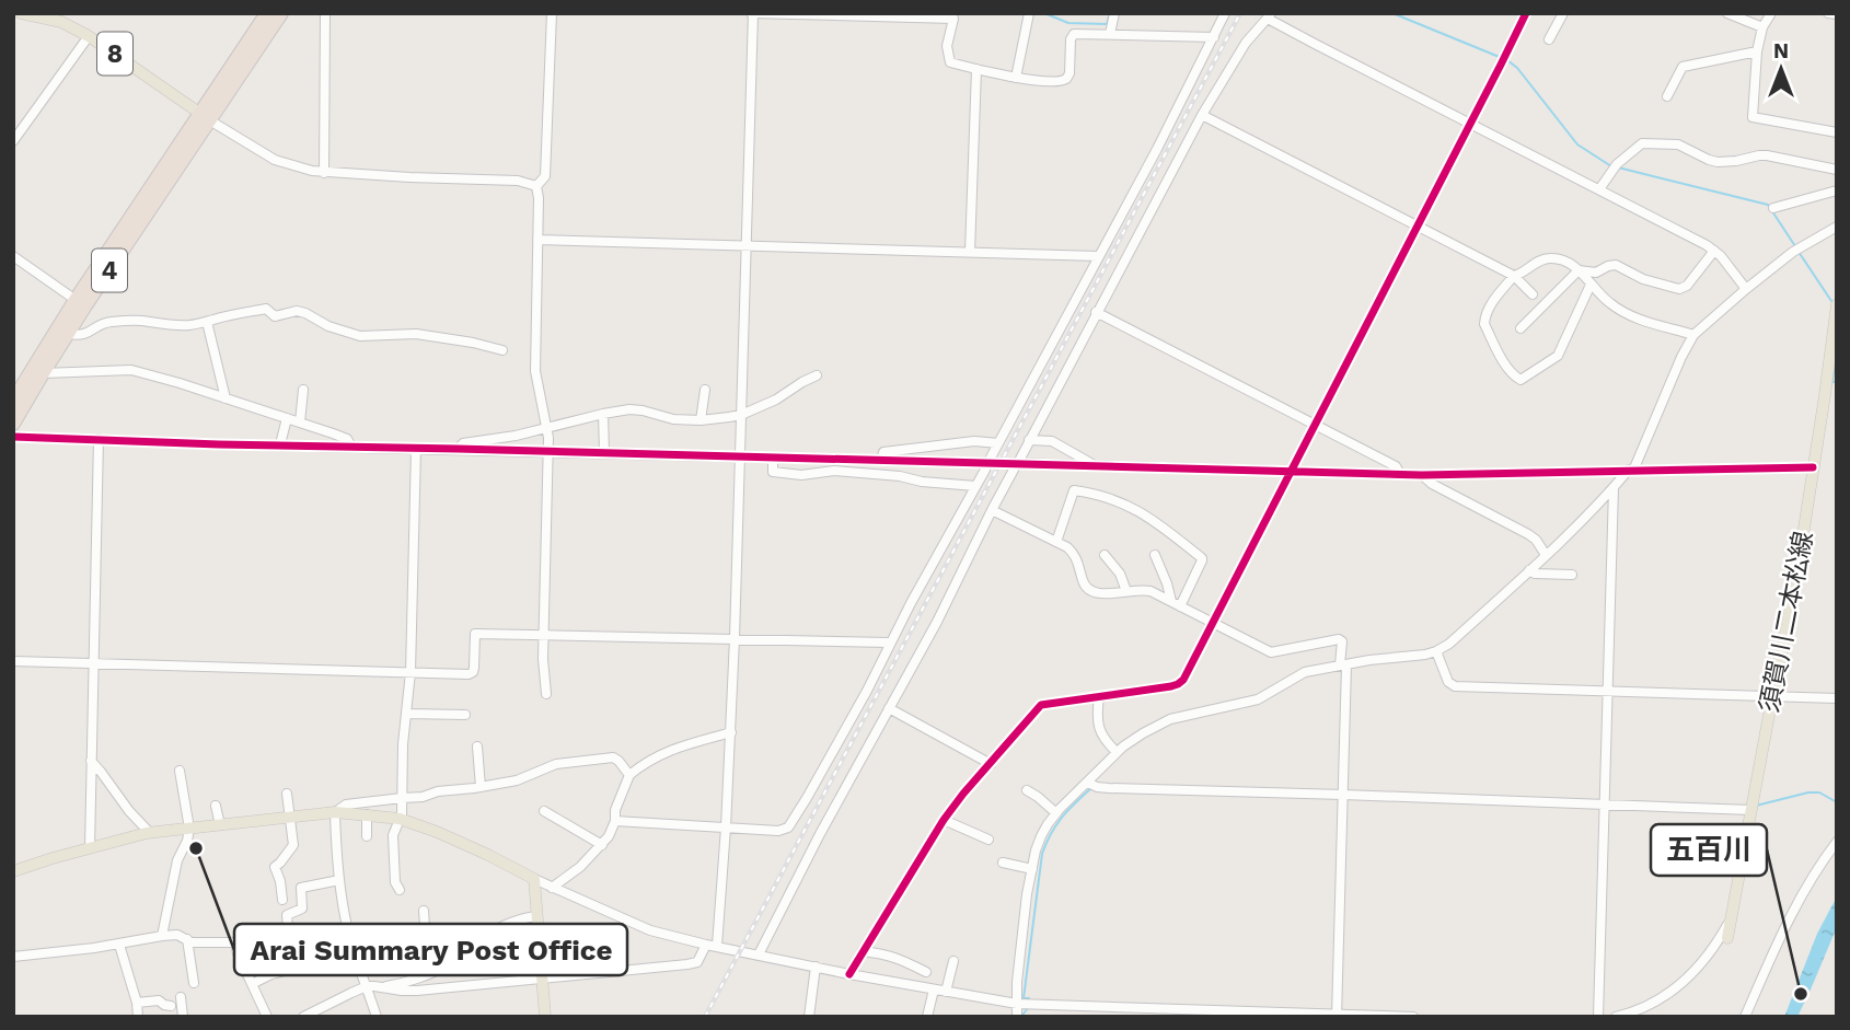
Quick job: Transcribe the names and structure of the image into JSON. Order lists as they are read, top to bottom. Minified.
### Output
{"streets":{"highway":["4"],"main road":["8","須賀川二本松線"]},"crossings":[["8","4"]],"places":["Arai Summary Post Office","五百川"],"north":"top"}
